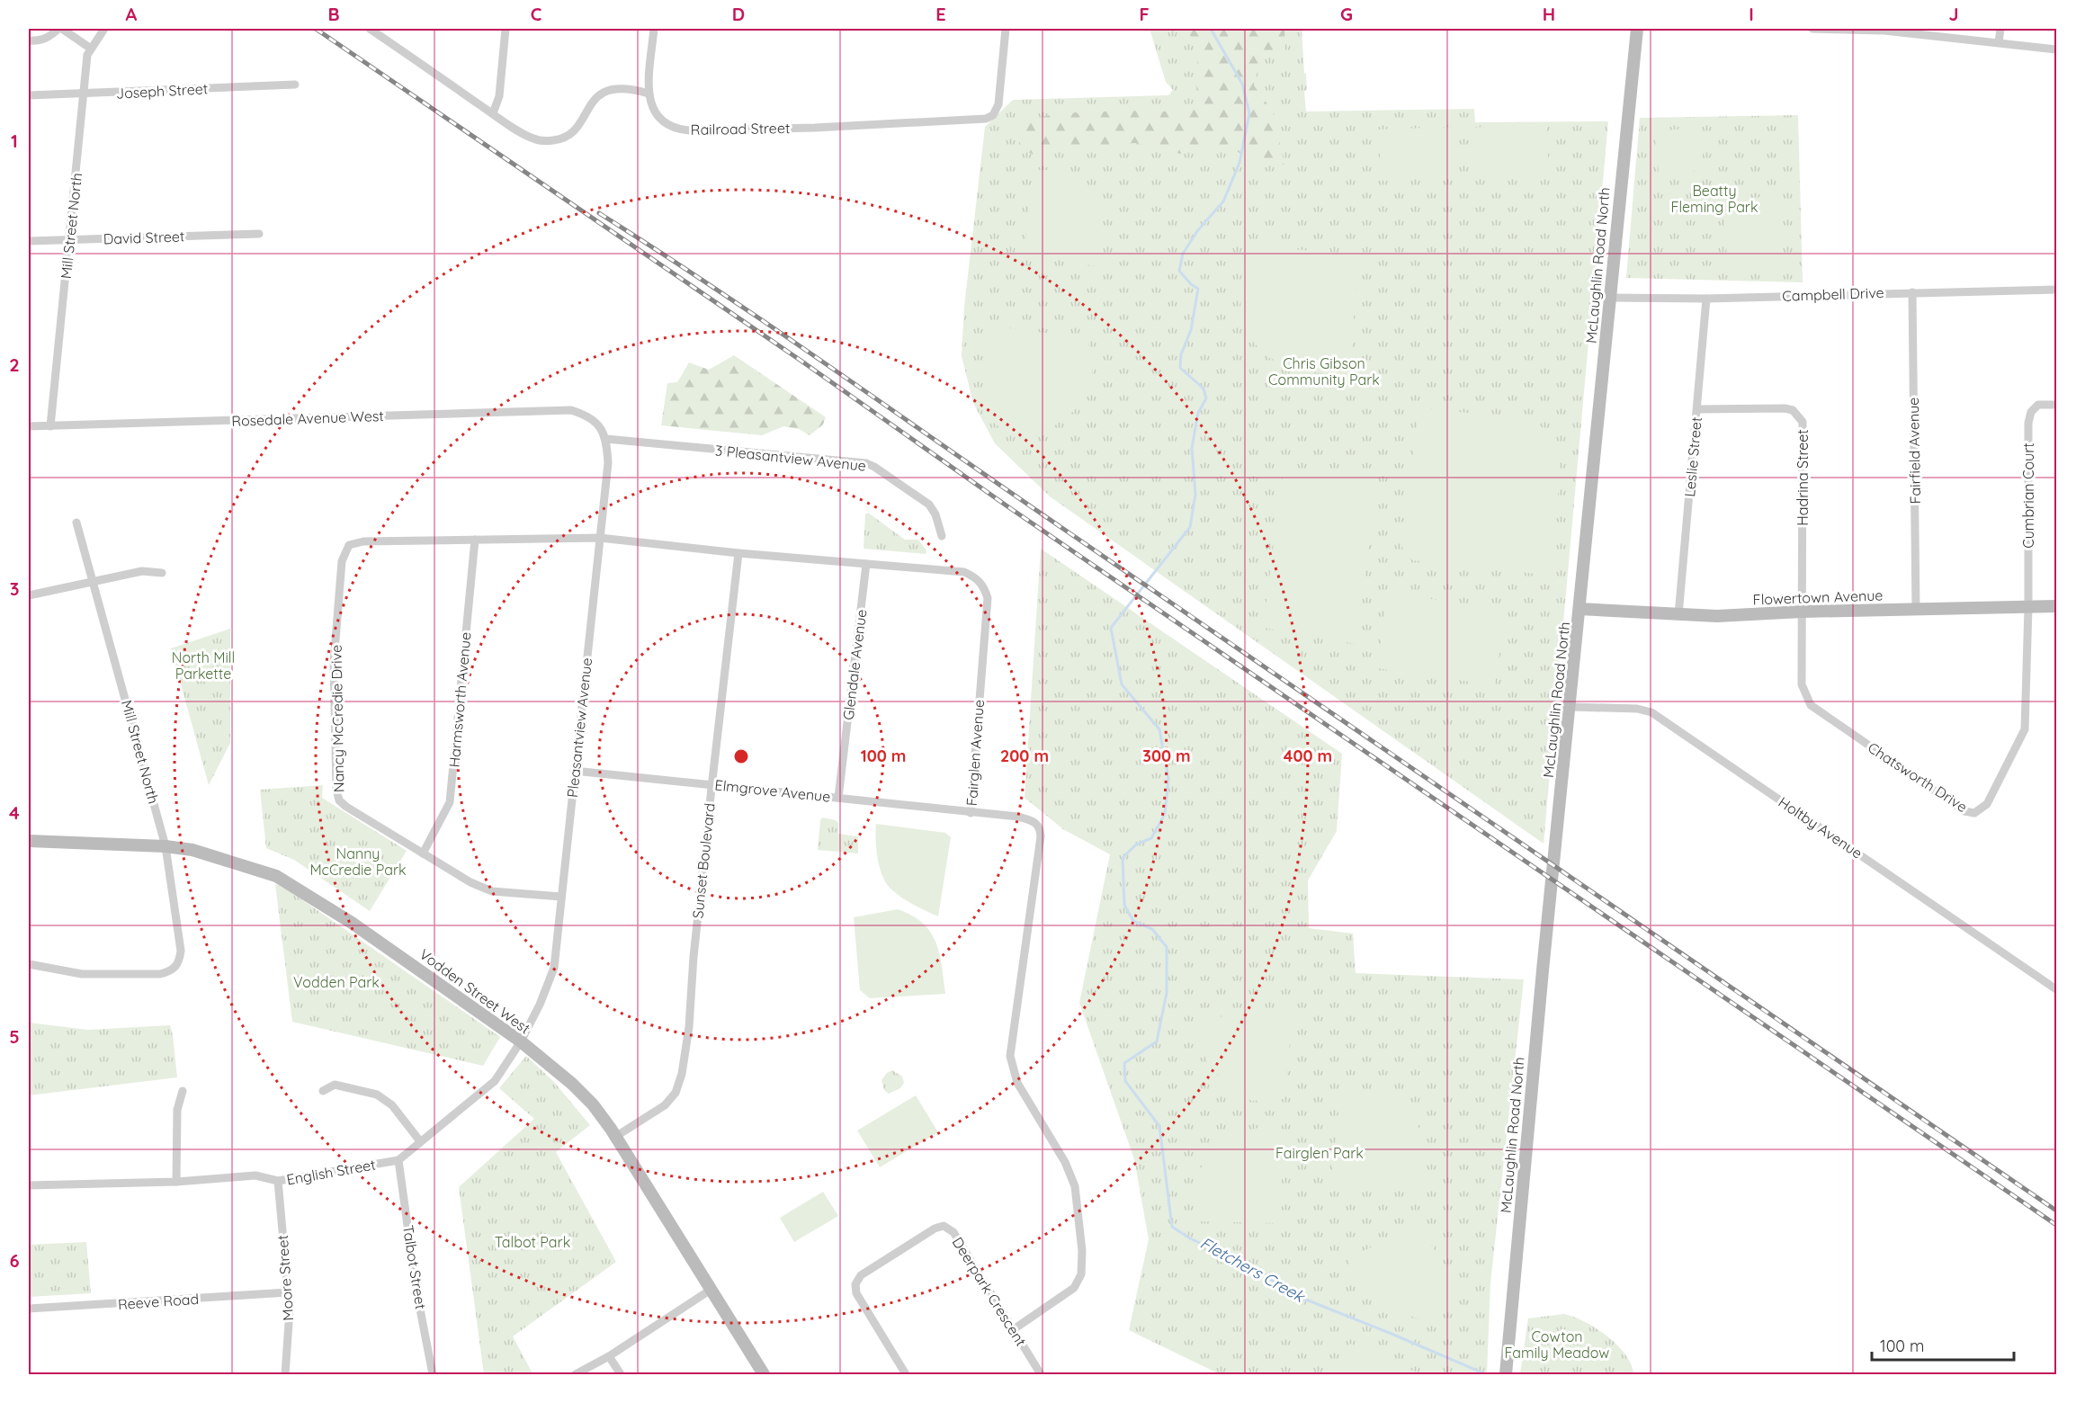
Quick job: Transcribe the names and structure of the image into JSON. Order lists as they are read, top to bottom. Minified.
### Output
{"streets":{"street":["Joseph Street","Railroad Street","Mill Street North","David Street","McLaughlin Road North","Campbell Drive","Rosedale Avenue West","Fairfield Avenue","Leslie Street","3 Pleasantview Avenue","Hadrina Street","Cumbrian Court","Flowertown Avenue","Glendale Avenue","Harmsworth Avenue","Nancy McCredie Drive","Pleasantview Avenue","Fairglen Avenue","Chatsworth Drive","Elmgrove Avenue","Holtby Avenue","Sunset Boulevard","Vodden Street West","English Street","Talbot Street","Moore Street","Deerpark Crescent","Reeve Road"]},"crossings":[["Joseph Street","Mill Street North"],["Mill Street North","David Street"],["Mill Street North","Rosedale Avenue West"],["Mill Street North","Vodden Street West"],["McLaughlin Road North","Campbell Drive"],["McLaughlin Road North","Flowertown Avenue"],["McLaughlin Road North","Holtby Avenue"],["Campbell Drive","Fairfield Avenue"],["Campbell Drive","Leslie Street"],["Rosedale Avenue West","3 Pleasantview Avenue"],["Rosedale Avenue West","Pleasantview Avenue"],["Fairfield Avenue","Flowertown Avenue"],["Leslie Street","Hadrina Street"],["Leslie Street","Flowertown Avenue"],["3 Pleasantview Avenue","Pleasantview Avenue"],["Hadrina Street","Flowertown Avenue"],["Hadrina Street","Chatsworth Drive"],["Cumbrian Court","Flowertown Avenue"],["Cumbrian Court","Chatsworth Drive"],["Flowertown Avenue","Chatsworth Drive"],["Glendale Avenue","Fairglen Avenue"],["Glendale Avenue","Elmgrove Avenue"],["Harmsworth Avenue","Nancy McCredie Drive"],["Nancy McCredie Drive","Pleasantview Avenue"],["Nancy McCredie Drive","Fairglen Avenue"],["Pleasantview Avenue","Fairglen Avenue"],["Pleasantview Avenue","Elmgrove Avenue"],["Pleasantview Avenue","Vodden Street West"],["Fairglen Avenue","Elmgrove Avenue"],["Fairglen Avenue","Sunset Boulevard"],["Fairglen Avenue","Deerpark Crescent"],["Elmgrove Avenue","Sunset Boulevard"],["Sunset Boulevard","Vodden Street West"],["English Street","Talbot Street"],["English Street","Moore Street"],["Moore Street","Reeve Road"]],"water":["Fletchers Creek"],"parks":["Beatty Fleming Park","Chris Gibson Community Park","North Mill Parkette","Nanny McCredie Park","Vodden Park","Fairglen Park","Talbot Park","Cowton Family Meadow"],"scale_bar":"100 m","grid":{"columns":["A","B","C","D","E","F","G","H","I","J"],"rows":["1","2","3","4","5","6"]},"rings":["100 m","200 m","300 m","400 m"]}
